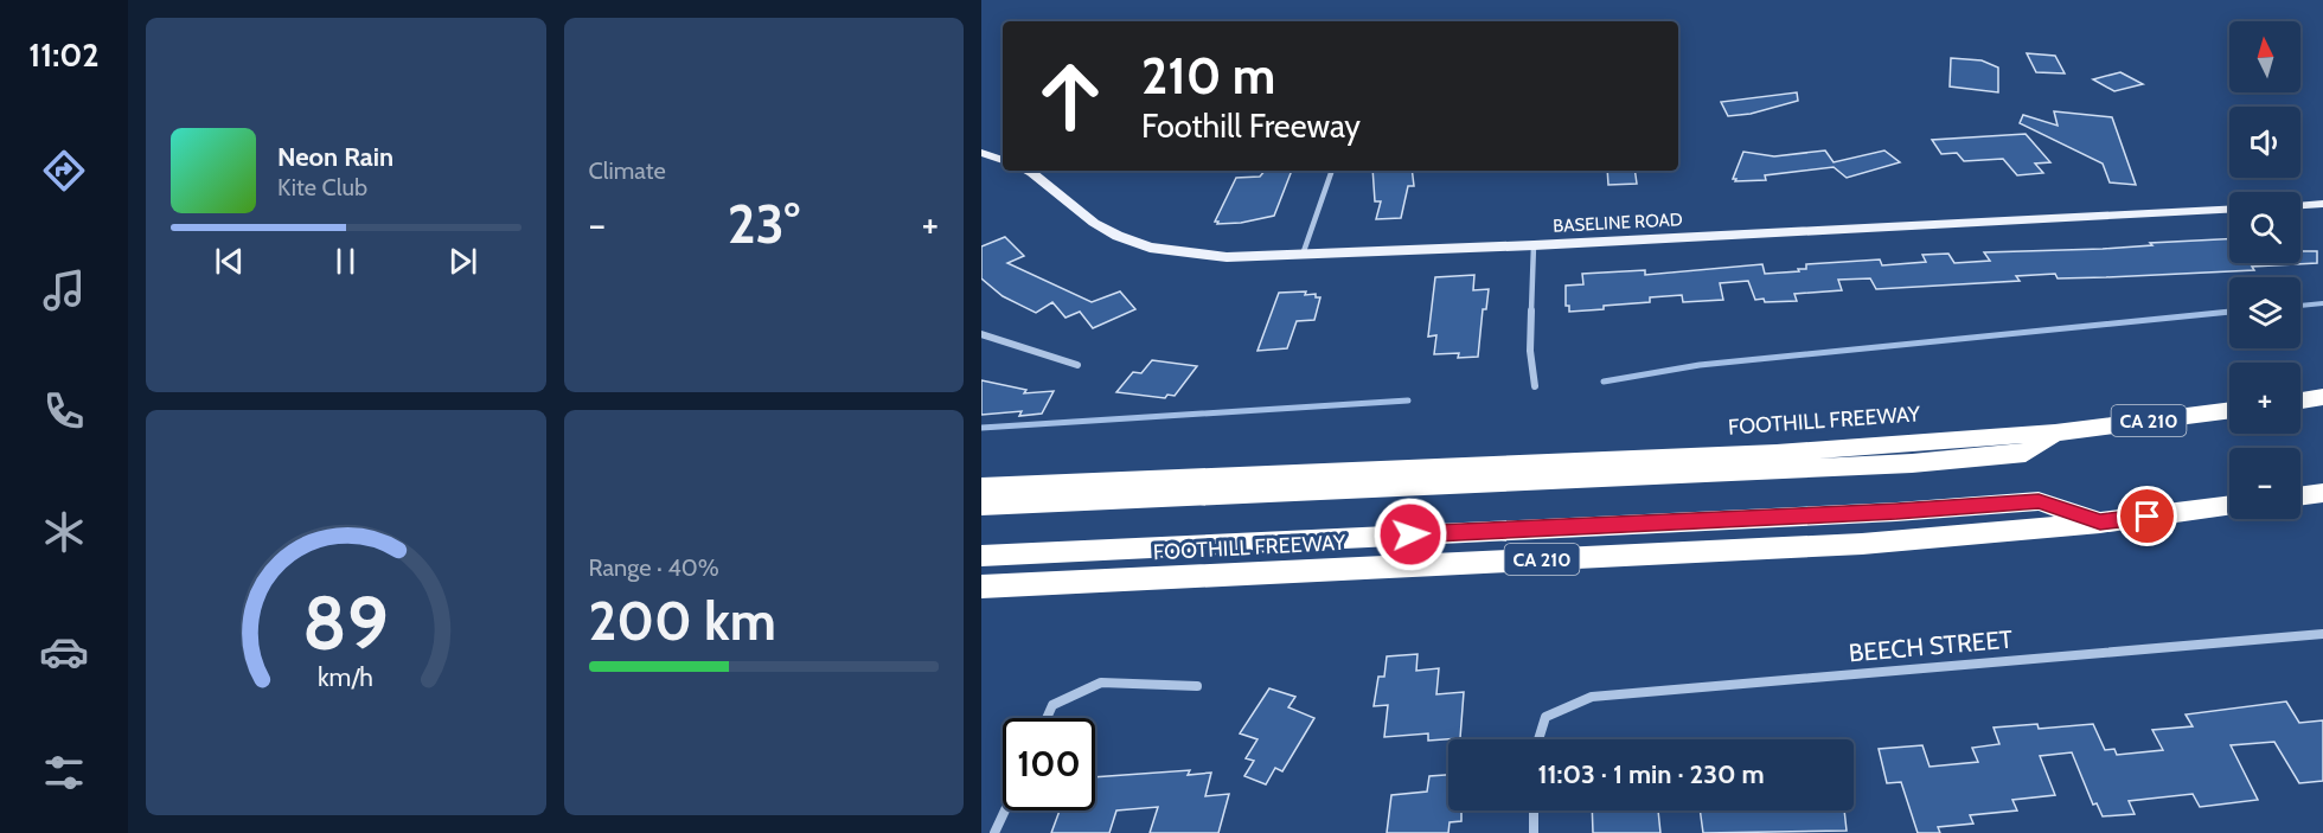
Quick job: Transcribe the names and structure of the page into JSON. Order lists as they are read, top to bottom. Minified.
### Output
{"streets":{"highway":["FOOTHILL FREEWAY","CA 210"],"main road":["BASELINE ROAD"],"street":["BEECH STREET"]},"north":"top","page":{"tabs":"11:02","tile":["Climate",["Range · 40%","200 km"]],"map_buttons":["+","−"],"turn":["210 m","Foothill Freeway"],"song":["Neon Rain","Kite Club"],"heat":["−","23°","+"],"limit":"100","trip":"11:03 · 1 min · 230 m","gauge":["89","km/h"]}}
